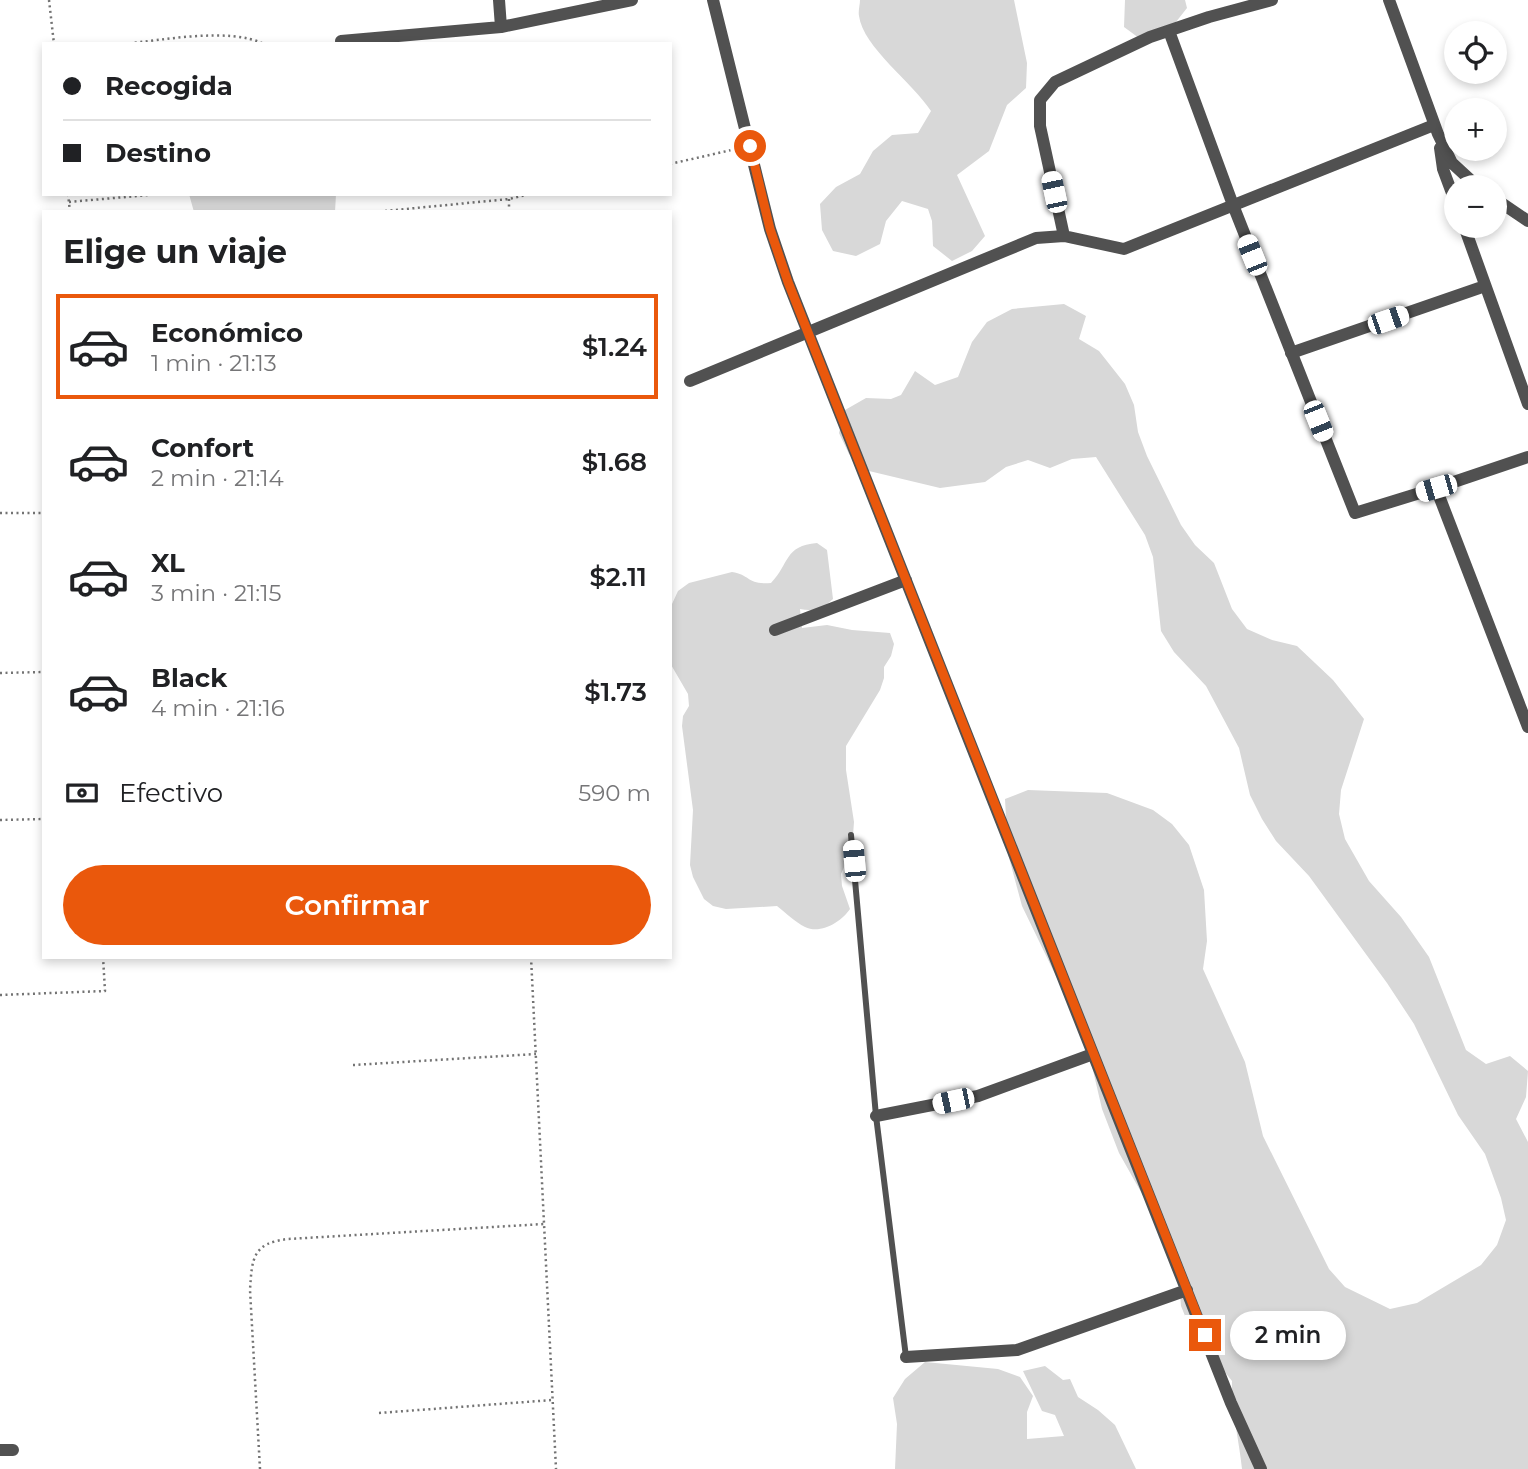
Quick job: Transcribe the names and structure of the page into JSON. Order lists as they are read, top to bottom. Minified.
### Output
{"page":{"map_buttons":["+","−"],"banner":["Recogida","Destino"],"heading":"Elige un viaje","list":[{"name":"Económico","note":"1 min · 21:13","value":"$1.24"},{"name":"Confort","note":"2 min · 21:14","value":"$1.68"},{"name":"XL","note":"3 min · 21:15","value":"$2.11"},{"name":"Black","note":"4 min · 21:16","value":"$1.73"}],"pay":["Efectivo","590 m"],"buttons":"Confirmar","bubble":"2 min"}}
